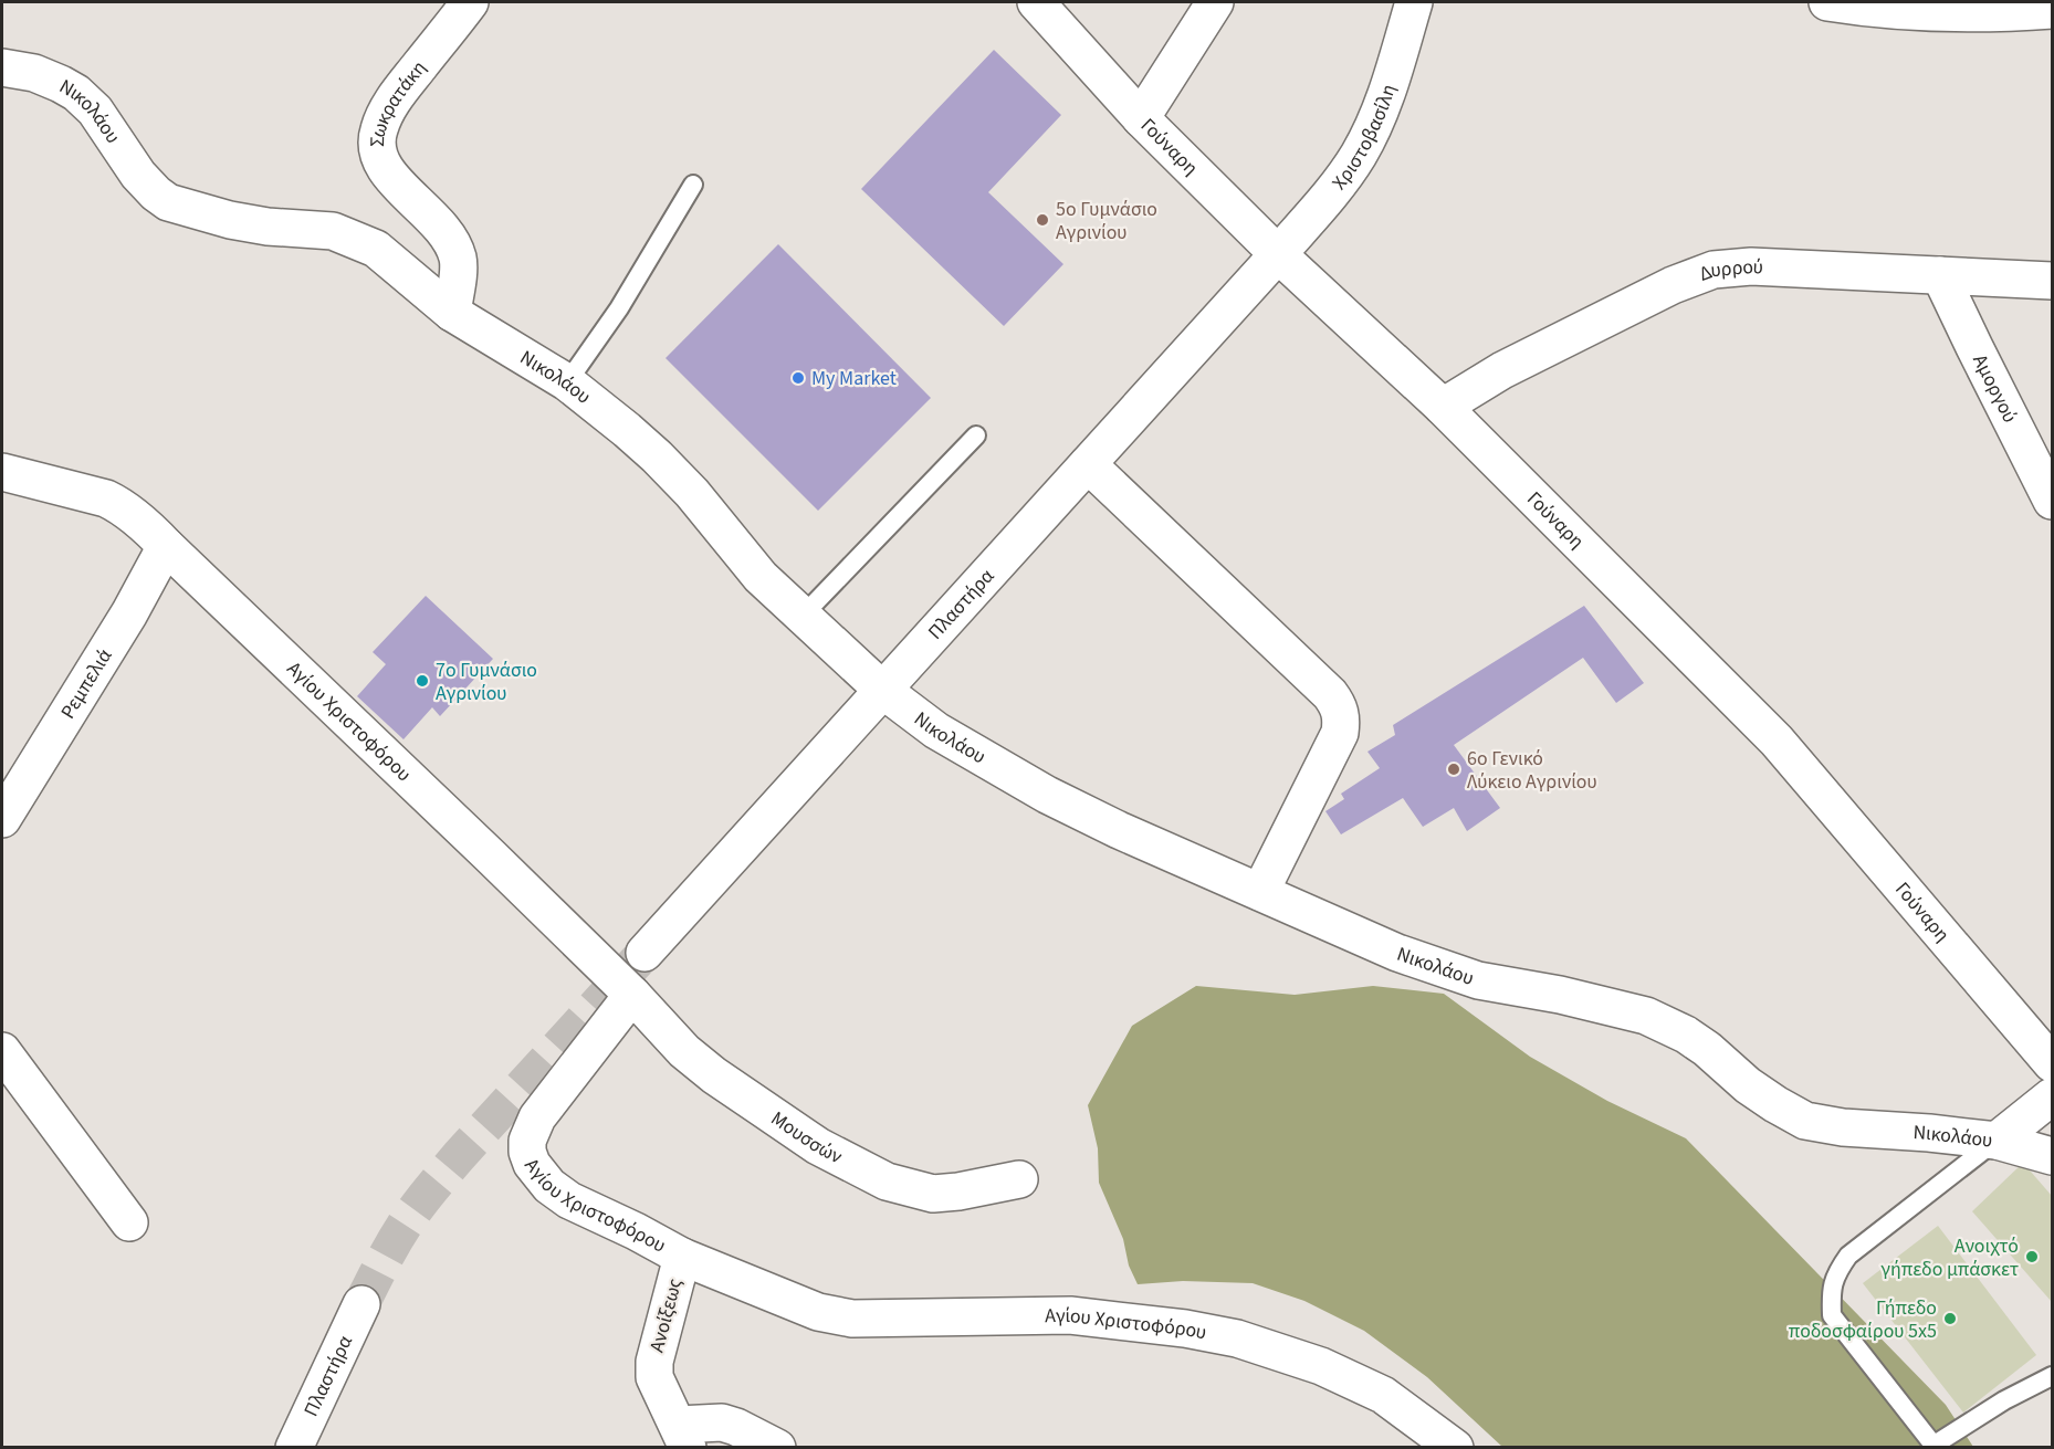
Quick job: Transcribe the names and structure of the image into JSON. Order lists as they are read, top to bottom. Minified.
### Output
{"streets":{"street":["Σωκρατάκη","Νικολάου","Χριστοβασίλη","Γούναρη","Δυρρού","Αμοργού","Πλαστήρα","Ρεμπελιά","Αγίου Χριστοφόρου","Μουσσών","Ανοίξεως"]},"crossings":[["Σωκρατάκη","Νικολάου"],["Νικολάου","Πλαστήρα"],["Χριστοβασίλη","Γούναρη"],["Χριστοβασίλη","Πλαστήρα"],["Γούναρη","Δυρρού"],["Γούναρη","Πλαστήρα"],["Δυρρού","Αμοργού"],["Ρεμπελιά","Αγίου Χριστοφόρου"],["Αγίου Χριστοφόρου","Μουσσών"],["Αγίου Χριστοφόρου","Ανοίξεως"]],"places":["5ο Γυμνάσιο Αγρινίου","My Market","7ο Γυμνάσιο Αγρινίου","6ο Γενικό Λύκειο Αγρινίου","Ανοιχτό γήπεδο μπάσκετ","Γήπεδο ποδοσφαίρου 5x5"]}
